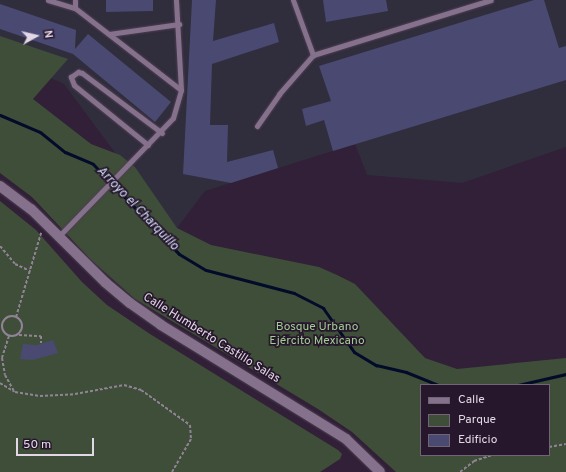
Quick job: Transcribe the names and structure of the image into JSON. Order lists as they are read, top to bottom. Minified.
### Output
{"streets":{"street":["Calle Humberto Castillo Salas"]},"water":["Arroyo el Charquillo"],"parks":["Bosque Urbano Ejército Mexicano"],"legend":["Calle","Parque","Edificio"],"scale_bar":"50 m","north":"right"}
